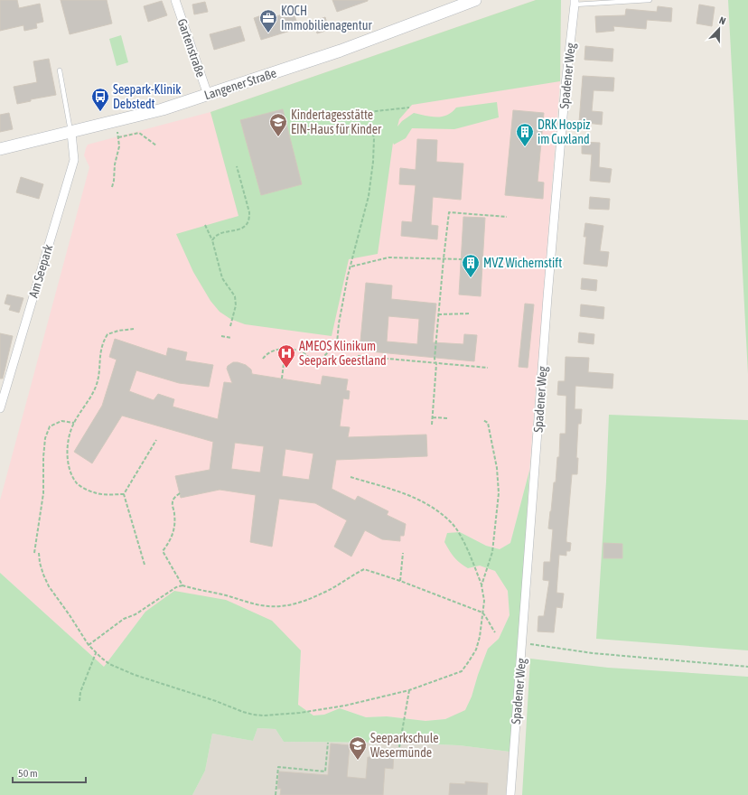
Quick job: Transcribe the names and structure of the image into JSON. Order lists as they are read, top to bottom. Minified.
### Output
{"streets":{"main road":["Langener Straße"],"street":["Gartenstraße","Spadener Weg","Am Seepark"]},"crossings":[["Gartenstraße","Langener Straße"],["Langener Straße","Am Seepark"]],"places":{"office":["KOCH Immobilienagentur"],"bus stop":["Seepark-Klinik Debstedt"],"school or university":["Kindertagesstätte EIN-Haus für Kinder","Seeparkschule Wesermünde"],"building":["DRK Hospiz im Cuxland","MVZ Wichernstift"],"hospital":["AMEOS Klinikum Seepark Geestland"]},"scale_bar":"50 m","north":"top"}
